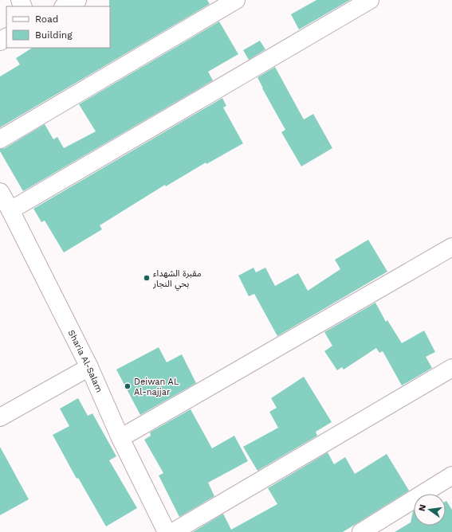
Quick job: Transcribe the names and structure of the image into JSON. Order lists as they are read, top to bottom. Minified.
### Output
{"streets":{"street":["Sharia Al-Salam"]},"places":["مقبرة الشهداء بحي النجار","Deiwan AL Al-najjar"],"legend":["Road","Building"],"north":"left"}
